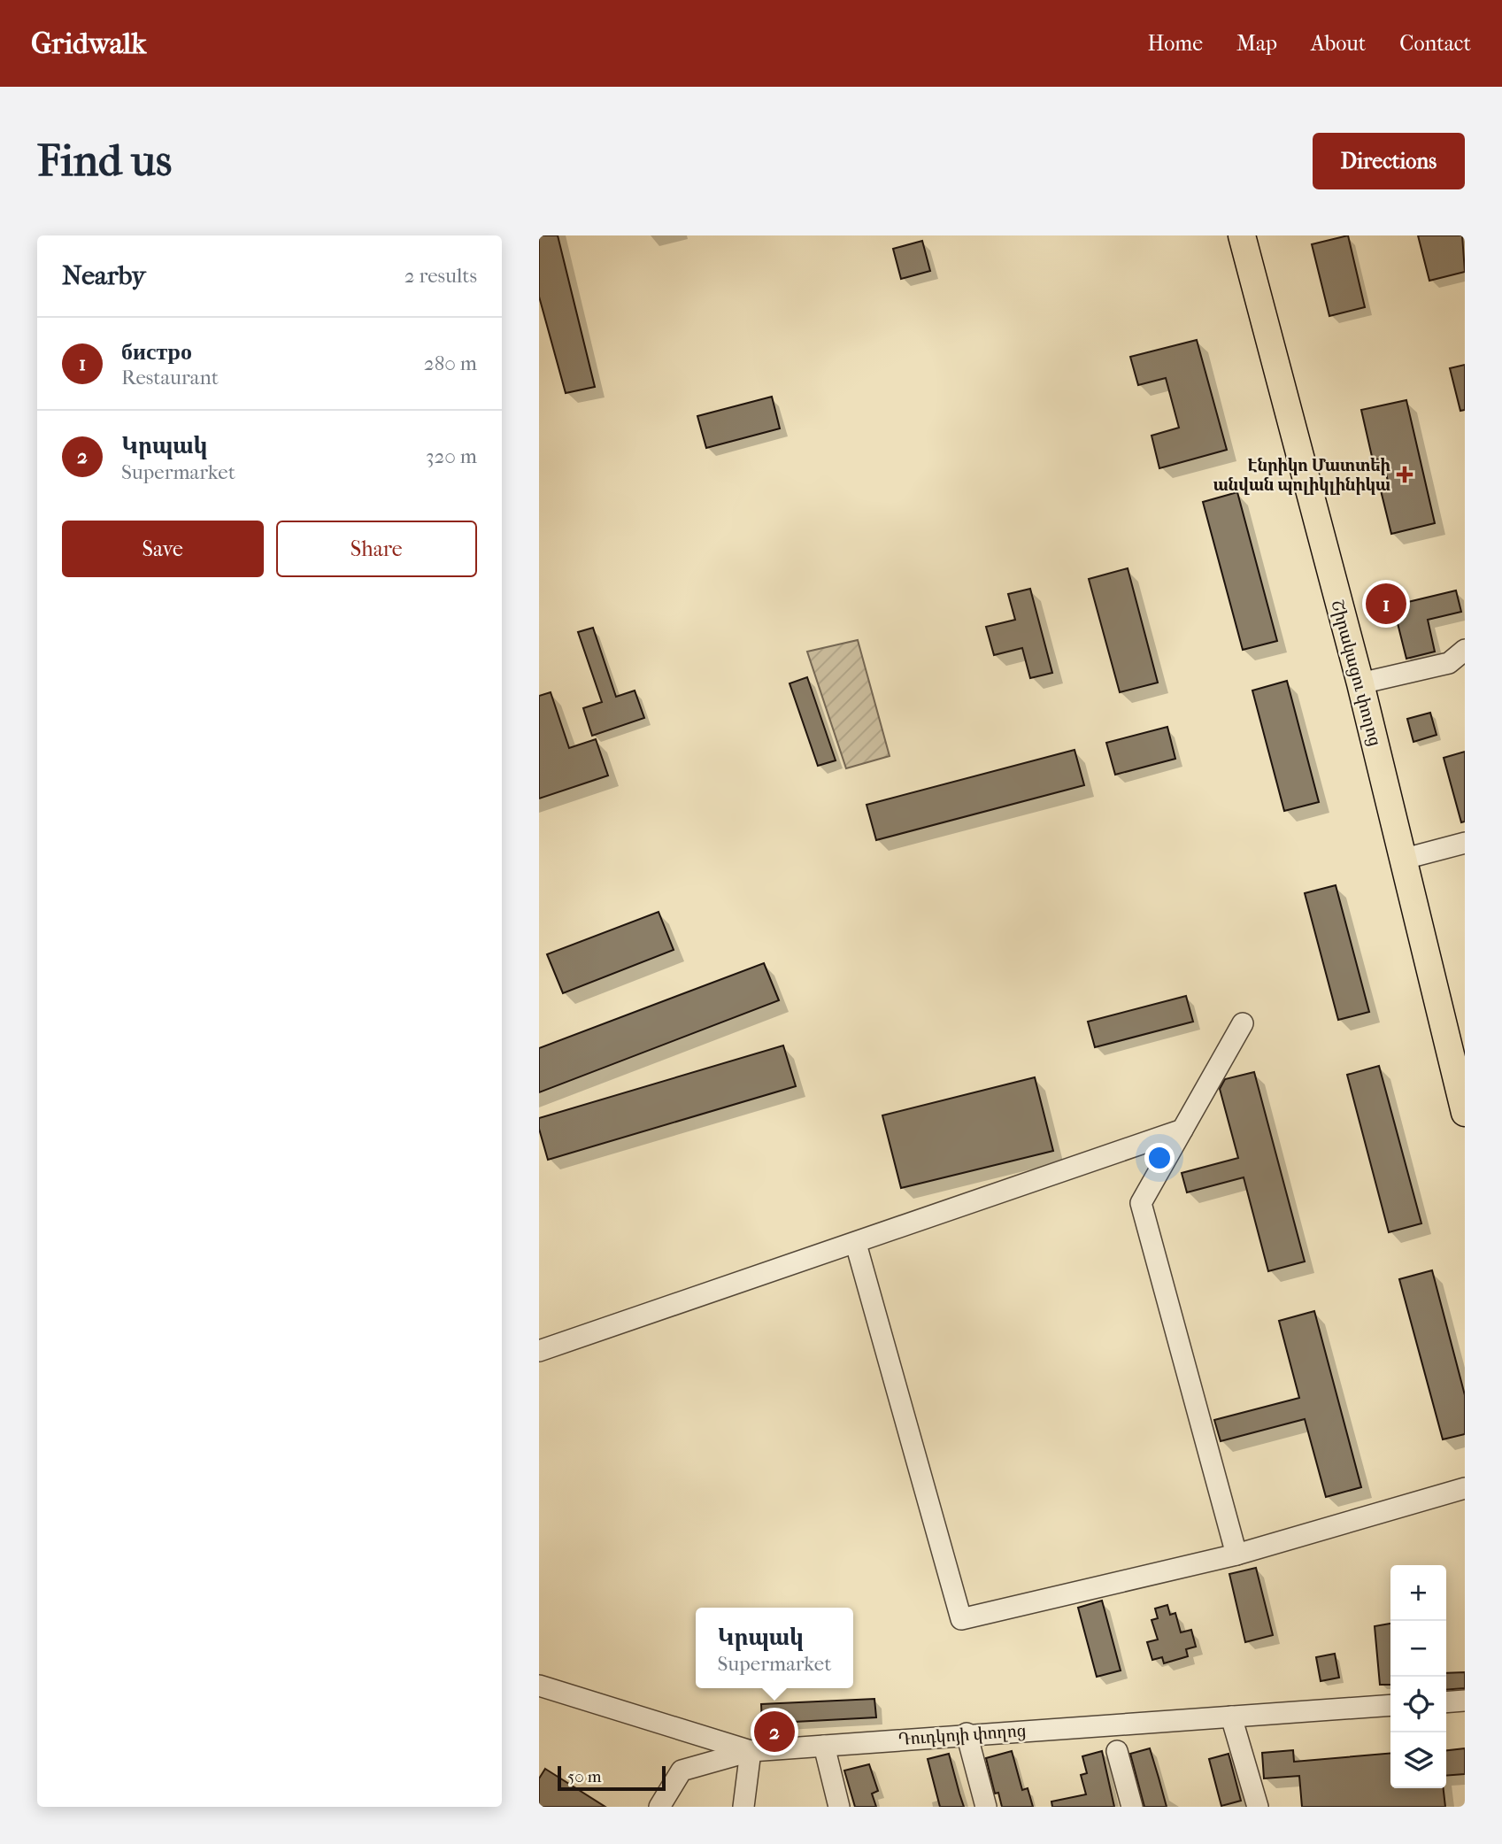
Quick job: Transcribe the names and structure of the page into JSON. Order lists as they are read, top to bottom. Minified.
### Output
{"streets":{"main road":["Շիրակացու փողոց"],"street":["Դուդկոյի փողոց"]},"places":{"health":["Էնրիկո Մատտեի անվան պոլիկլինիկա"]},"scale_bar":"50 m","page":{"header":"Gridwalk","nav":["Home","Map","About","Contact"],"buttons":["Directions",["Save","Share"]],"title":"Find us","heading":["Nearby","2 results"],"list":[{"mark":"1","name":"бистро","note":"Restaurant","value":"280 m"},{"mark":"2","name":"Կրպակ","note":"Supermarket","value":"320 m"}],"pins":["1","2"],"map_buttons":["+","−"],"popup":["Կրպակ","Supermarket"],"scale":"50 m"}}
